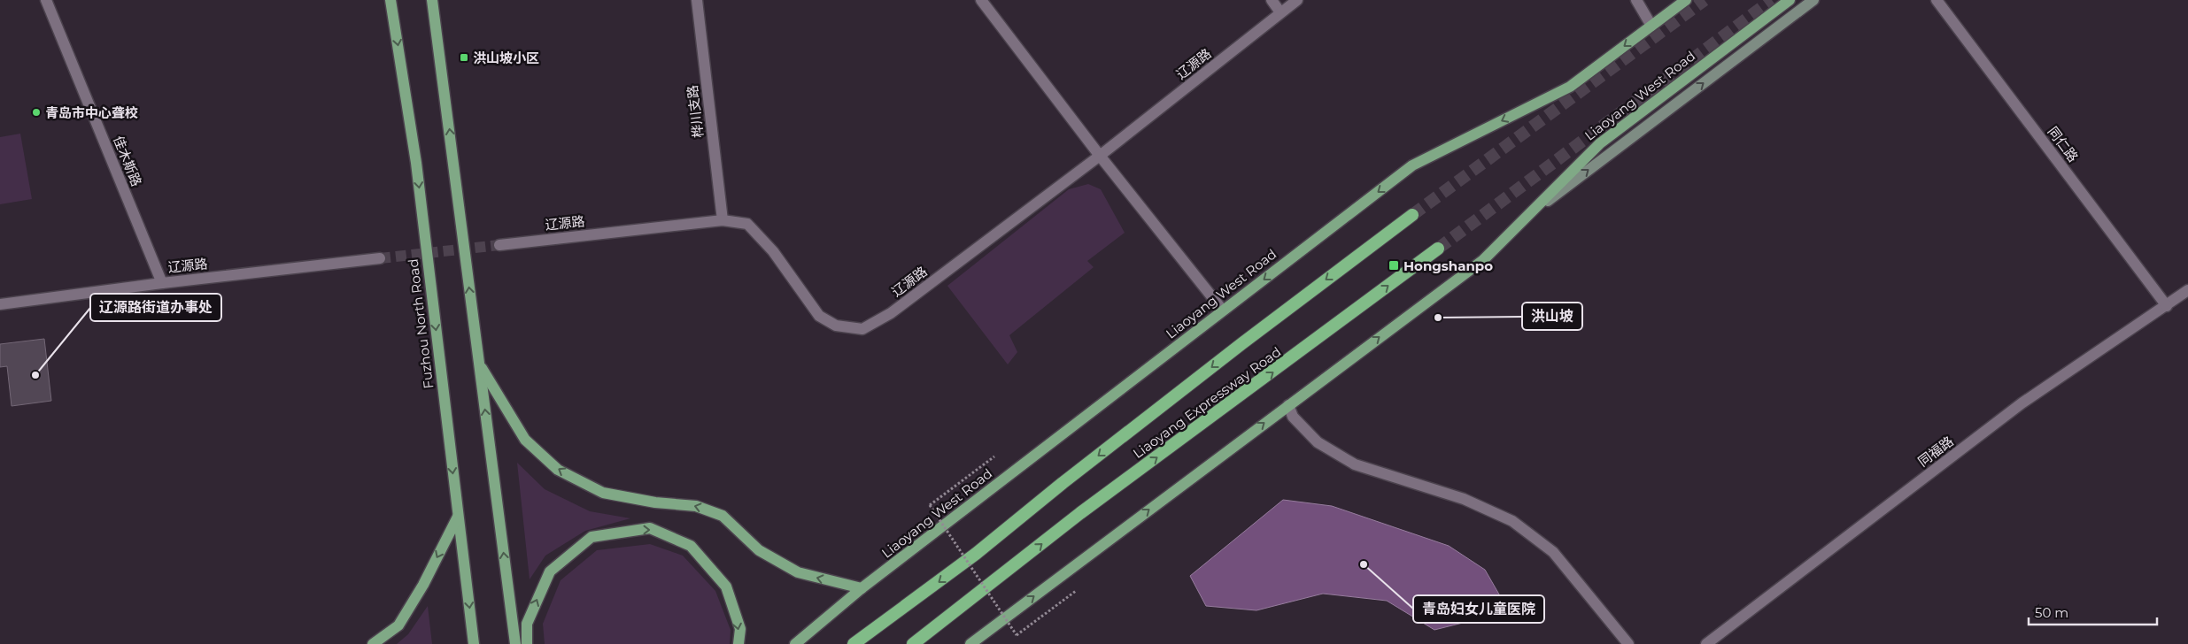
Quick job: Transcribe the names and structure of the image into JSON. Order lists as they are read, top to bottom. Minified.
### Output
{"streets":{"highway":["Liaoyang Expressway Road"],"main road":["Liaoyang West Road","Fuzhou North Road"],"street":["辽源路","桦川支路","同仁路","佳木斯路","同福路"]},"crossings":[["辽源路","桦川支路"],["辽源路","佳木斯路"],["同仁路","同福路"]],"places":{"transit":["洪山坡小区","Hongshanpo"],"other":["青岛市中心聋校","洪山坡","辽源路街道办事处","青岛妇女儿童医院"]},"scale_bar":"50 m"}
